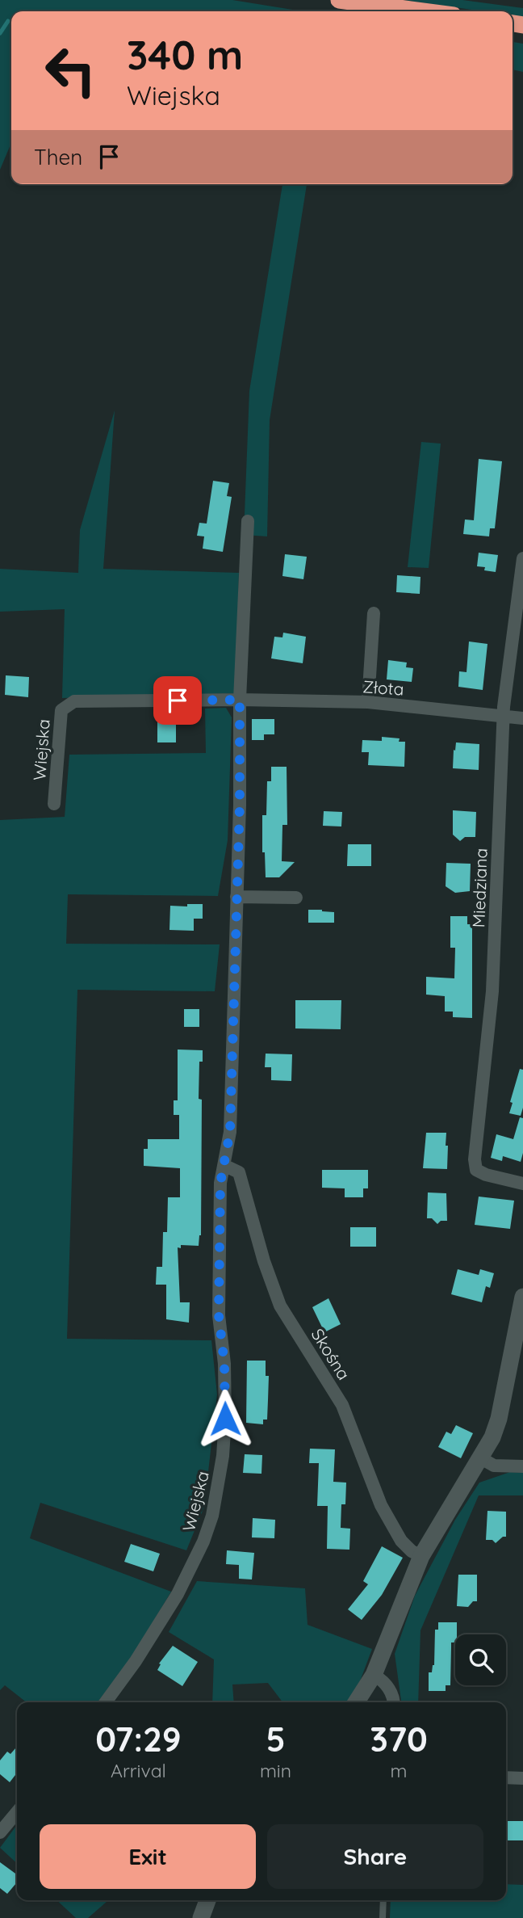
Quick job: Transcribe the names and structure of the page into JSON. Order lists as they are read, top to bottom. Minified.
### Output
{"streets":{"street":["Złota","Wiejska","Miedziana","Skośna"]},"crossings":[["Złota","Wiejska"],["Złota","Miedziana"],["Wiejska","Skośna"]],"page":{"turn":["340 m","Wiejska"],"then":"Then","eta":["07:29","Arrival","5","min","370","m"],"buttons":["Exit","Share"]}}
